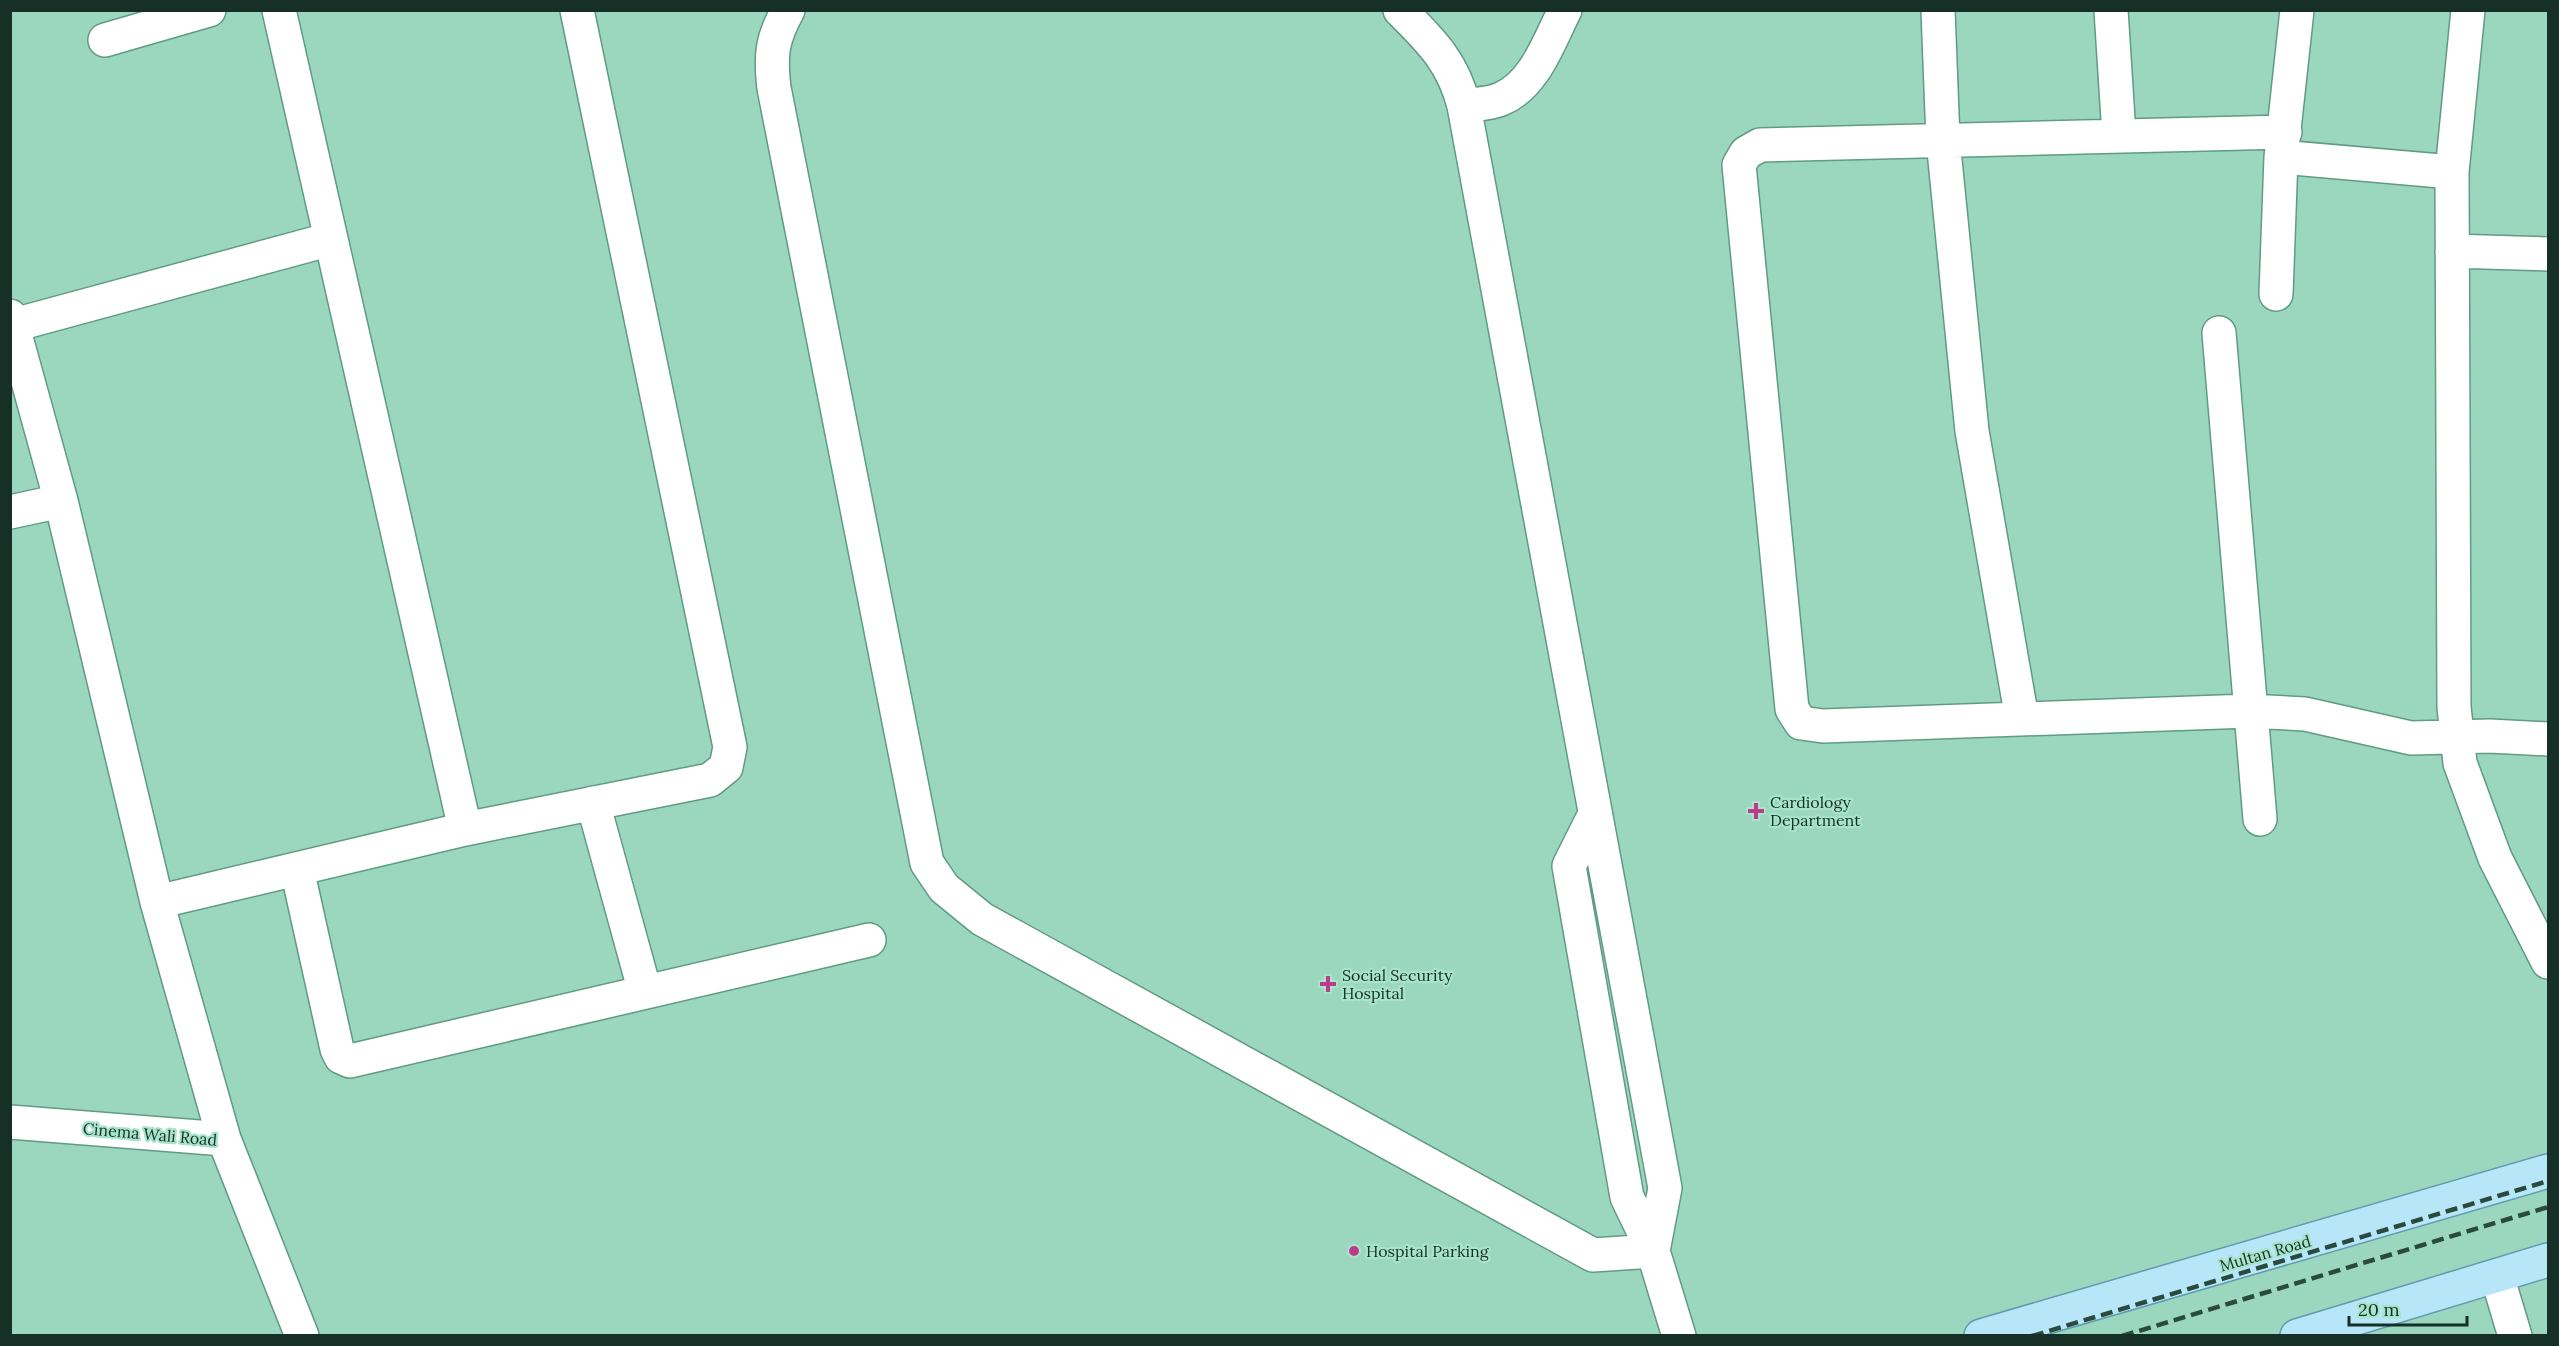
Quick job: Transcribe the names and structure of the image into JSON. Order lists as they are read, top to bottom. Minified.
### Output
{"streets":{"main road":["Multan Road"],"street":["Cinema Wali Road"]},"places":{"health":["Cardiology Department","Social Security Hospital"],"other":["Hospital Parking"]},"scale_bar":"20 m"}
